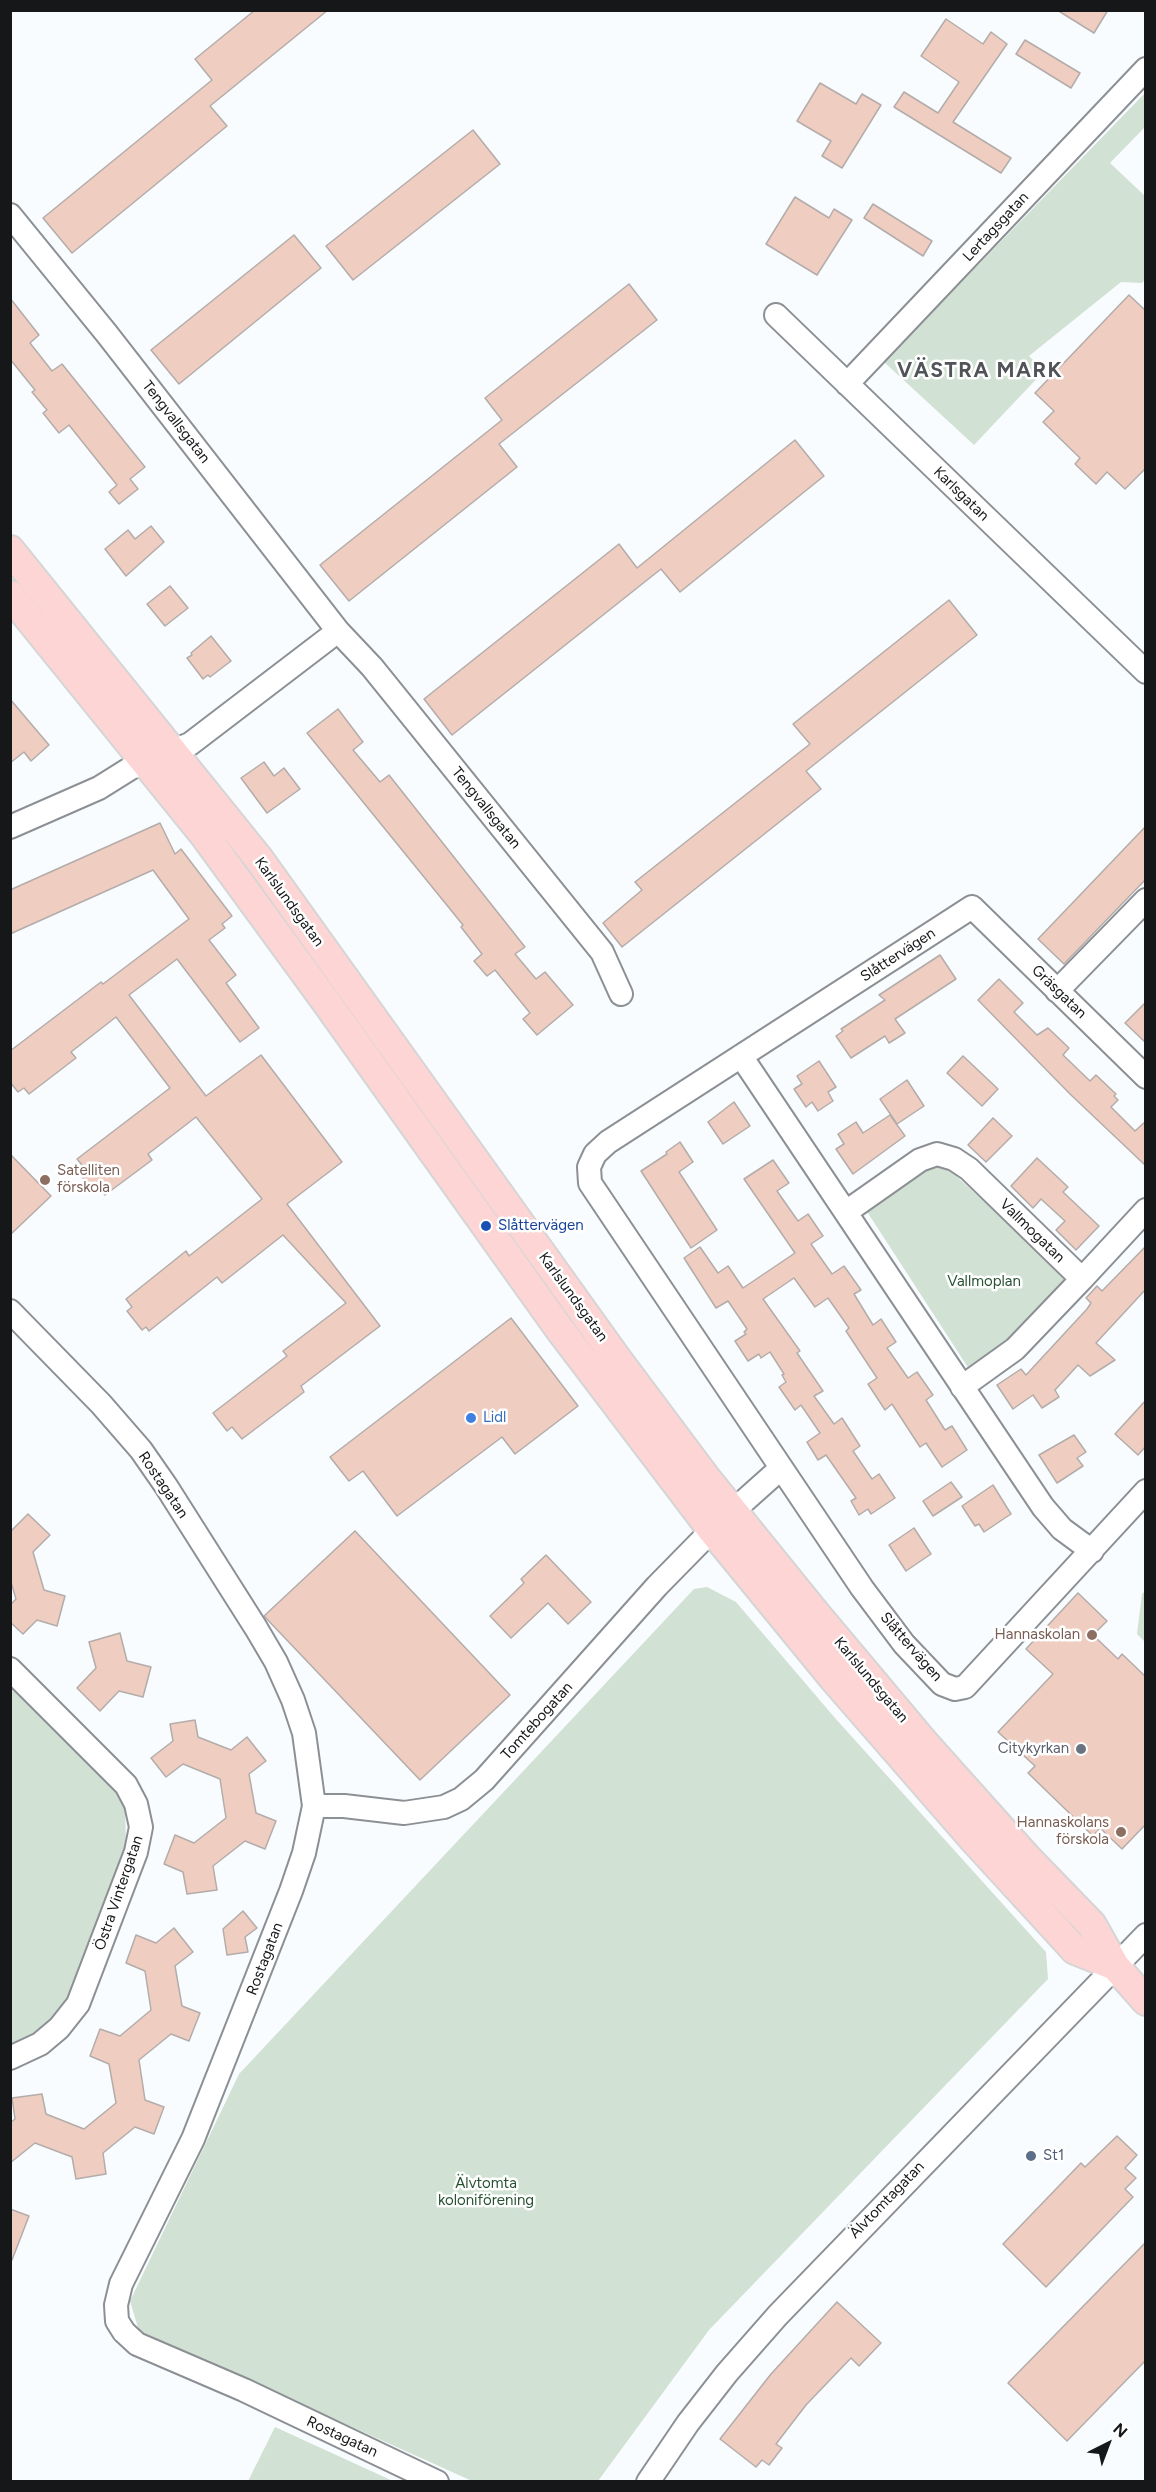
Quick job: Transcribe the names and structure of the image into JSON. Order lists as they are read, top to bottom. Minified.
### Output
{"streets":{"main road":["Karlslundsgatan"],"street":["Lertagsgatan","Tengvallsgatan","Karlsgatan","Slåttervägen","Gräsgatan","Vallmogatan","Rostagatan","Tomtebogatan","Östra Vintergatan","Älvtomtagatan"]},"crossings":[["Lertagsgatan","Karlsgatan"],["Karlslundsgatan","Tomtebogatan"],["Karlslundsgatan","Älvtomtagatan"],["Slåttervägen","Gräsgatan"],["Rostagatan","Tomtebogatan"]],"districts":["VÄSTRA MARK"],"parks":["Vallmoplan","Älvtomta koloniförening"],"places":["Satelliten förskola","Slåttervägen","Lidl","Hannaskolan","Citykyrkan","Hannaskolans förskola","St1"],"north":"top right"}
